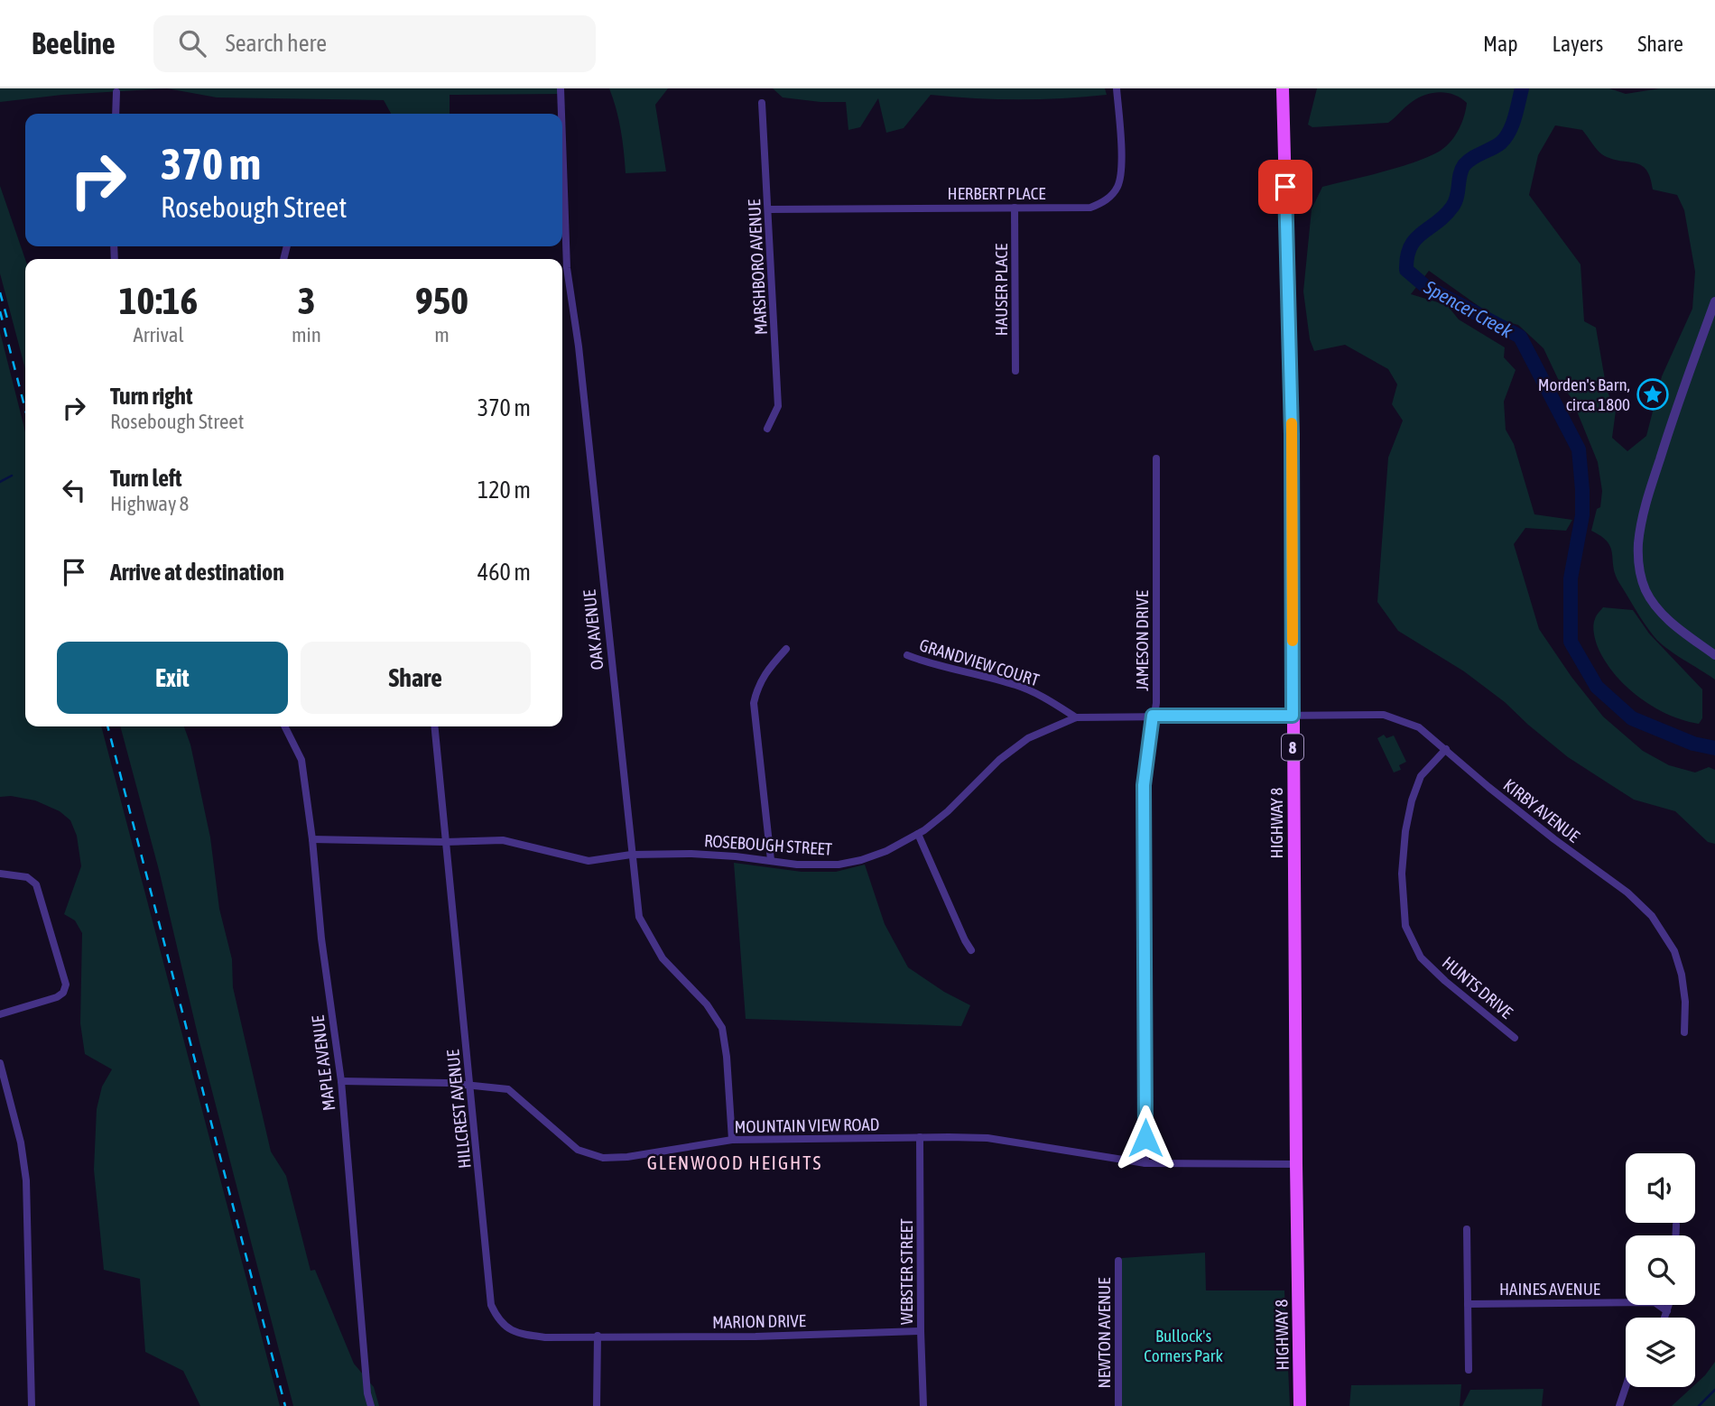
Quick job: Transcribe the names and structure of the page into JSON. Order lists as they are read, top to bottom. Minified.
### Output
{"streets":{"main road":["8","HIGHWAY 8"],"street":["HERBERT PLACE","MARSHBORO AVENUE","HAUSER PLACE","OAK AVENUE","JAMESON DRIVE","GRANDVIEW COURT","KIRBY AVENUE","ROSEBOUGH STREET","HUNTS DRIVE","MAPLE AVENUE","HILLCREST AVENUE","MOUNTAIN VIEW ROAD","WEBSTER STREET","HAINES AVENUE","MARION DRIVE","NEWTON AVENUE"]},"crossings":[["HERBERT PLACE","MARSHBORO AVENUE"],["HERBERT PLACE","HAUSER PLACE"],["OAK AVENUE","ROSEBOUGH STREET"],["OAK AVENUE","MOUNTAIN VIEW ROAD"],["JAMESON DRIVE","ROSEBOUGH STREET"],["JAMESON DRIVE","MOUNTAIN VIEW ROAD"],["GRANDVIEW COURT","ROSEBOUGH STREET"],["KIRBY AVENUE","HIGHWAY 8"],["KIRBY AVENUE","ROSEBOUGH STREET"],["KIRBY AVENUE","HUNTS DRIVE"],["HIGHWAY 8","ROSEBOUGH STREET"],["HIGHWAY 8","MOUNTAIN VIEW ROAD"],["ROSEBOUGH STREET","MAPLE AVENUE"],["ROSEBOUGH STREET","HILLCREST AVENUE"],["MAPLE AVENUE","MOUNTAIN VIEW ROAD"],["HILLCREST AVENUE","MOUNTAIN VIEW ROAD"],["HILLCREST AVENUE","MARION DRIVE"],["MOUNTAIN VIEW ROAD","WEBSTER STREET"],["WEBSTER STREET","MARION DRIVE"]],"districts":["GLENWOOD HEIGHTS"],"water":["Spencer Creek"],"parks":["Bullock's Corners Park"],"places":{"place":["Morden's Barn, circa 1800"]},"page":{"header":"Beeline","search":"Search here","nav":["Map","Layers","Share"],"turn":["370 m","Rosebough Street"],"eta":["10:16","Arrival","3","min","950","m"],"list":[{"name":"Turn right","note":"Rosebough Street","value":"370 m"},{"name":"Turn left","note":"Highway 8","value":"120 m"},{"name":"Arrive at destination","value":"460 m"}],"buttons":["Exit","Share"]}}
